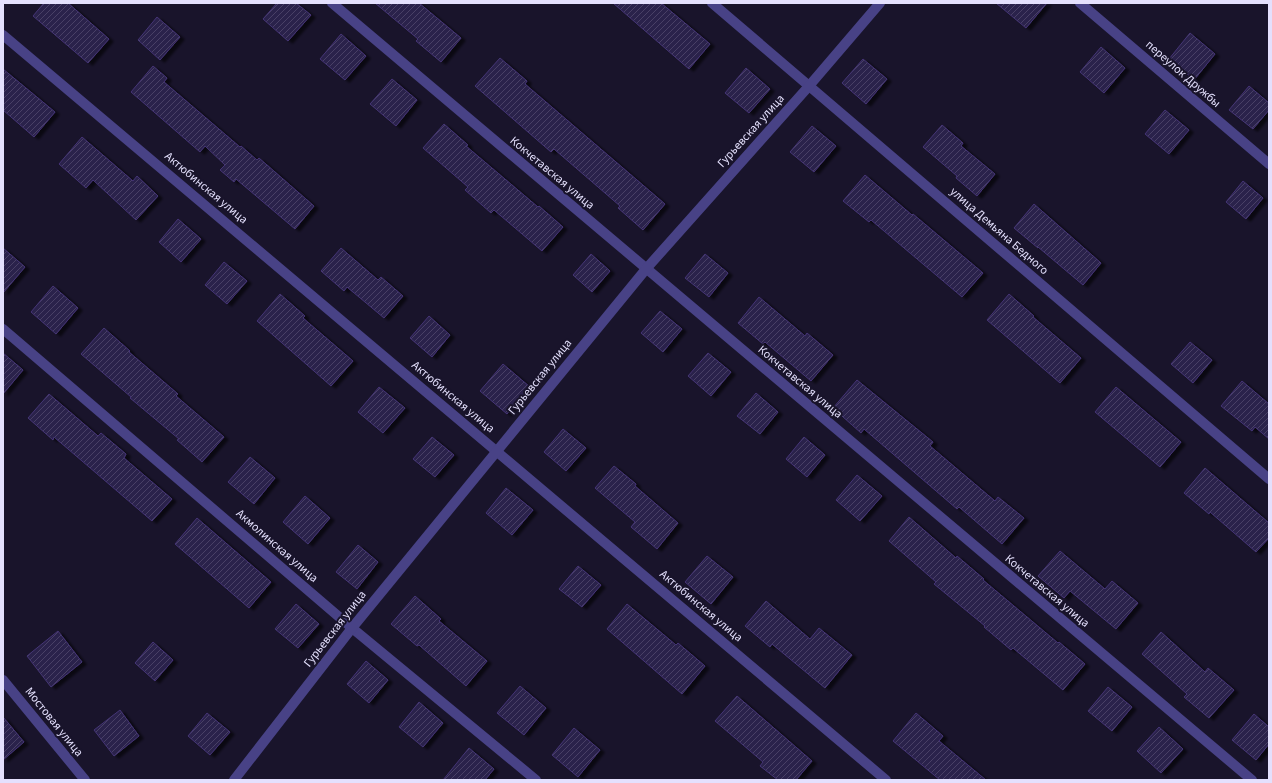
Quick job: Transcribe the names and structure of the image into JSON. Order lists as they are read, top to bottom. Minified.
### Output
{"streets":{"street":["переулок Дружбы","Гурьевская улица","Кокчетавская улица","Актюбинская улица","улица Демьяна Бедного","Акмолинская улица","Мостовая улица"]},"crossings":[["Гурьевская улица","Кокчетавская улица"],["Гурьевская улица","Актюбинская улица"],["Гурьевская улица","улица Демьяна Бедного"],["Гурьевская улица","Акмолинская улица"]]}
